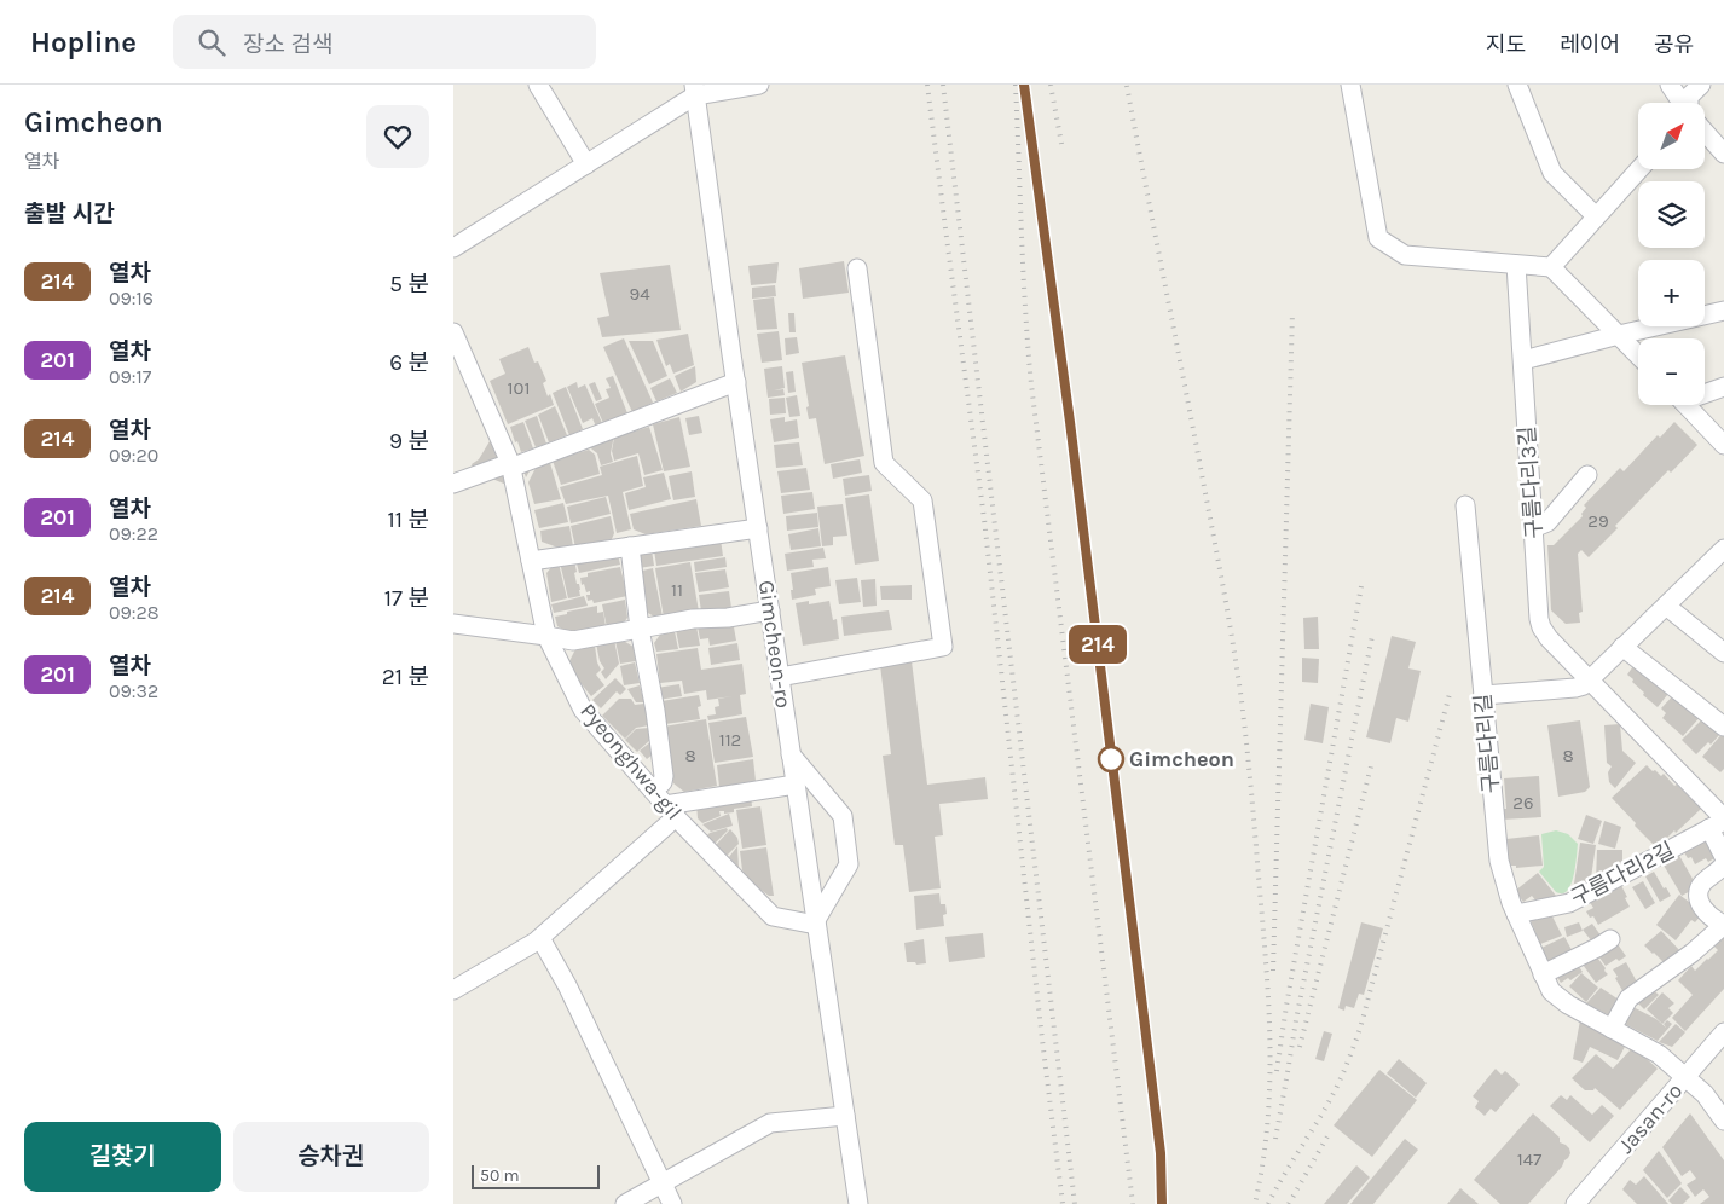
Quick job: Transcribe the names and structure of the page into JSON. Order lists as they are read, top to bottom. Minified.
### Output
{"streets":{"street":["구름다리3길","Gimcheon-ro","구름다리길","Pyeonghwa-gil","구름다리2길","Jasan-ro"]},"crossings":[["구름다리3길","구름다리2길"],["Gimcheon-ro","Pyeonghwa-gil"],["구름다리길","구름다리2길"],["구름다리길","Jasan-ro"]],"places":["Gimcheon"],"house_numbers":["94","101","29","11","112","8","8","26","147"],"scale_bar":"50 m","north":"top right","page":{"header":"Hopline","search":"장소 검색","nav":["지도","레이어","공유"],"heading":[["Gimcheon","열차"],"출발 시간"],"on_map":"214","map_buttons":["+","−"],"list":[{"mark":"214","name":"열차","note":"09:16","value":"5 분"},{"mark":"201","name":"열차","note":"09:17","value":"6 분"},{"mark":"214","name":"열차","note":"09:20","value":"9 분"},{"mark":"201","name":"열차","note":"09:22","value":"11 분"},{"mark":"214","name":"열차","note":"09:28","value":"17 분"},{"mark":"201","name":"열차","note":"09:32","value":"21 분"}],"buttons":["길찾기","승차권"],"scale":"50 m"}}
